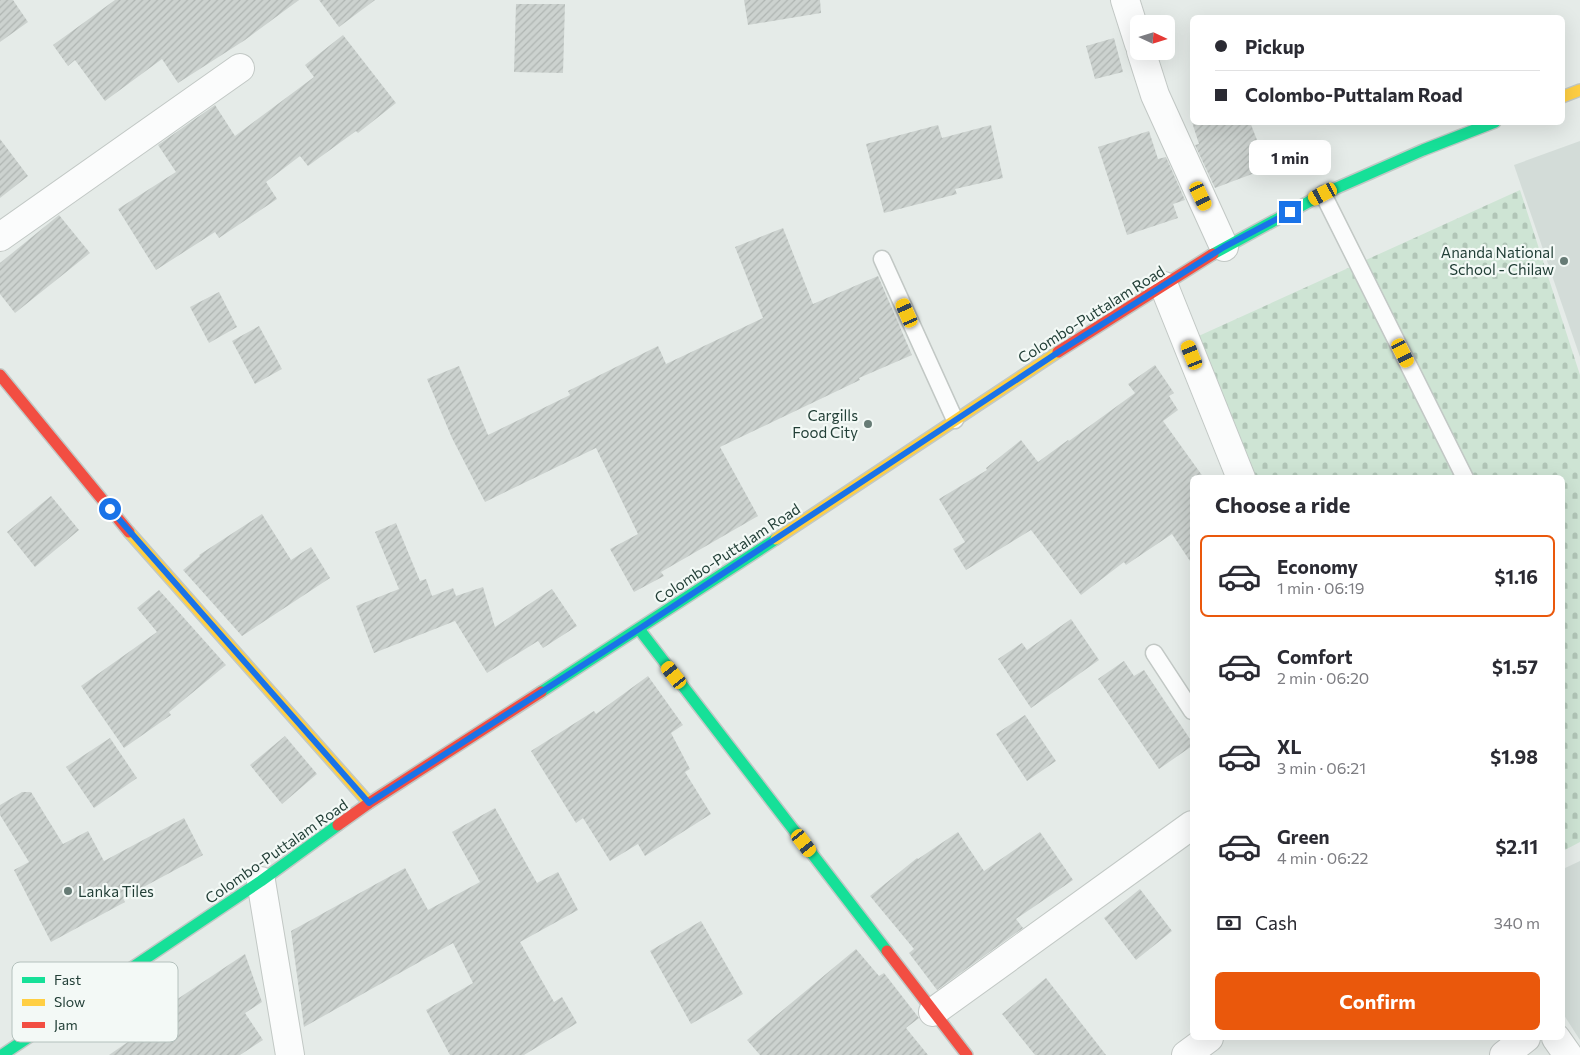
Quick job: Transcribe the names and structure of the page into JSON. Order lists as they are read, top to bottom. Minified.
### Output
{"streets":{"main road":["Colombo-Puttalam Road"]},"places":["Ananda National School - Chilaw","Cargills Food City","Lanka Tiles"],"legend":["Fast","Slow","Jam"],"north":"right","page":{"banner":["Pickup","Colombo-Puttalam Road"],"bubble":"1 min","heading":"Choose a ride","list":[{"name":"Economy","note":"1 min · 06:19","value":"$1.16"},{"name":"Comfort","note":"2 min · 06:20","value":"$1.57"},{"name":"XL","note":"3 min · 06:21","value":"$1.98"},{"name":"Green","note":"4 min · 06:22","value":"$2.11"}],"pay":["Cash","340 m"],"buttons":"Confirm"}}
